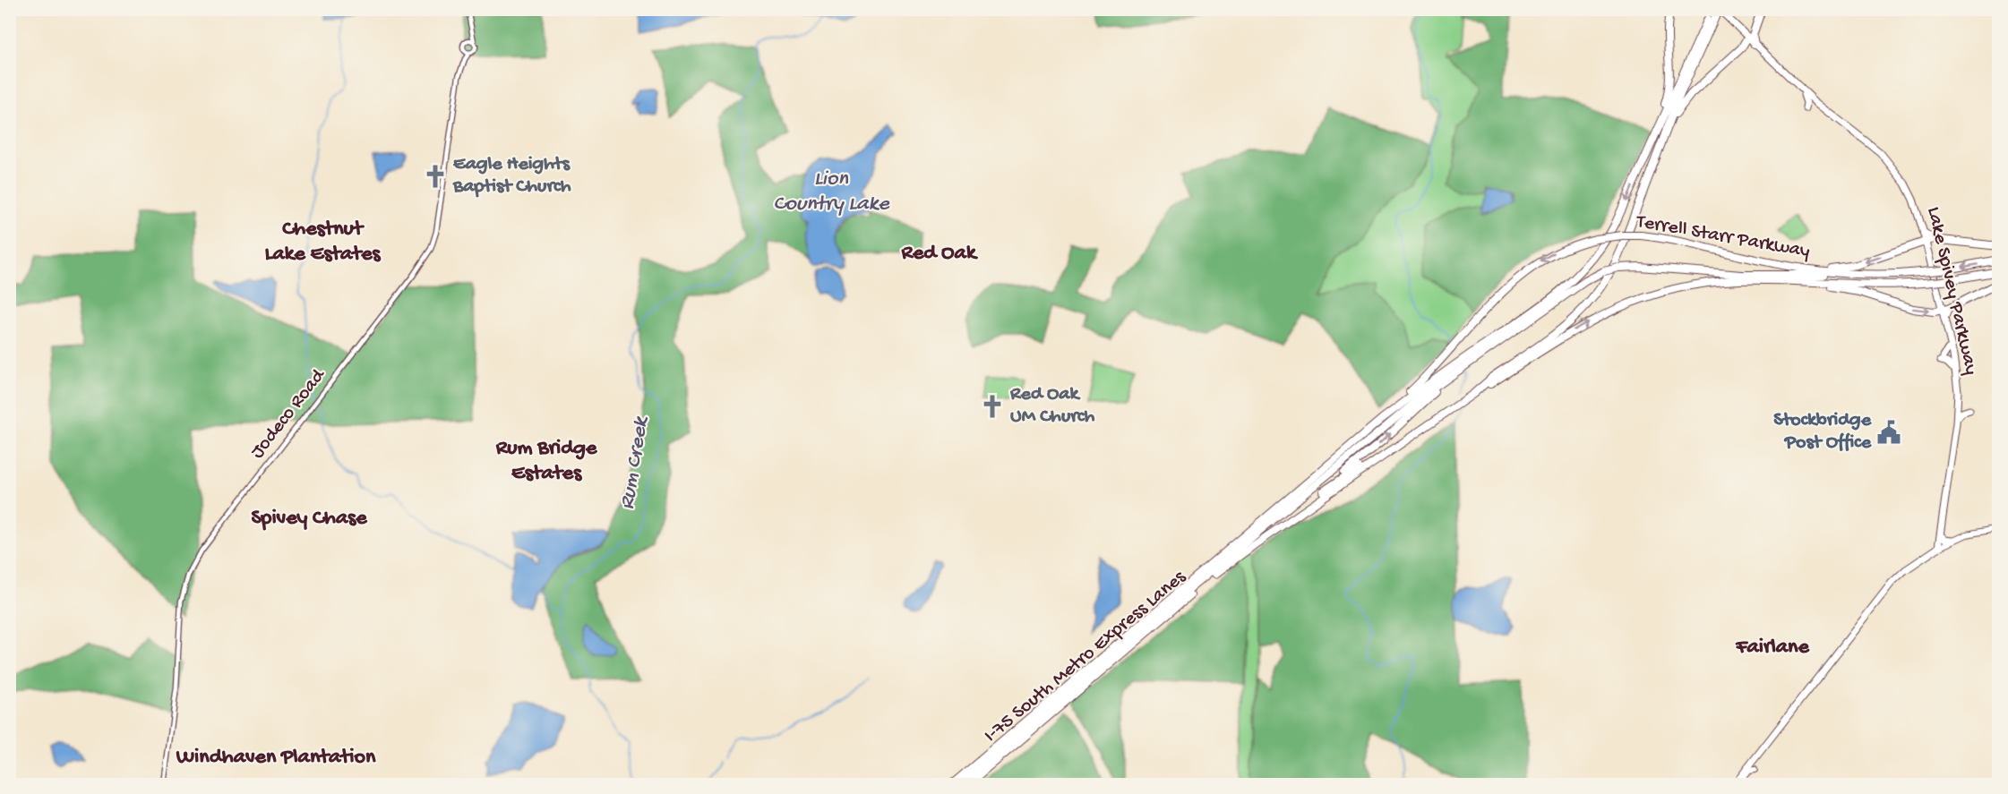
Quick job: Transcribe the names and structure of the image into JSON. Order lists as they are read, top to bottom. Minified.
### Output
{"streets":{"highway":["Terrell Starr Parkway","Lake Spivey Parkway","I-75 South Metro Express Lanes"],"main road":["Jodeco Road"]},"districts":["Chestnut Lake Estates","Red Oak","Rum Bridge Estates","Spivey Chase","Fairlane","Windhaven Plantation"],"water":["Lion Country Lake","Rum Creek"],"places":{"church":["Eagle Heights Baptist Church","Red Oak UM Church"],"public building":["Stockbridge Post Office"]}}
